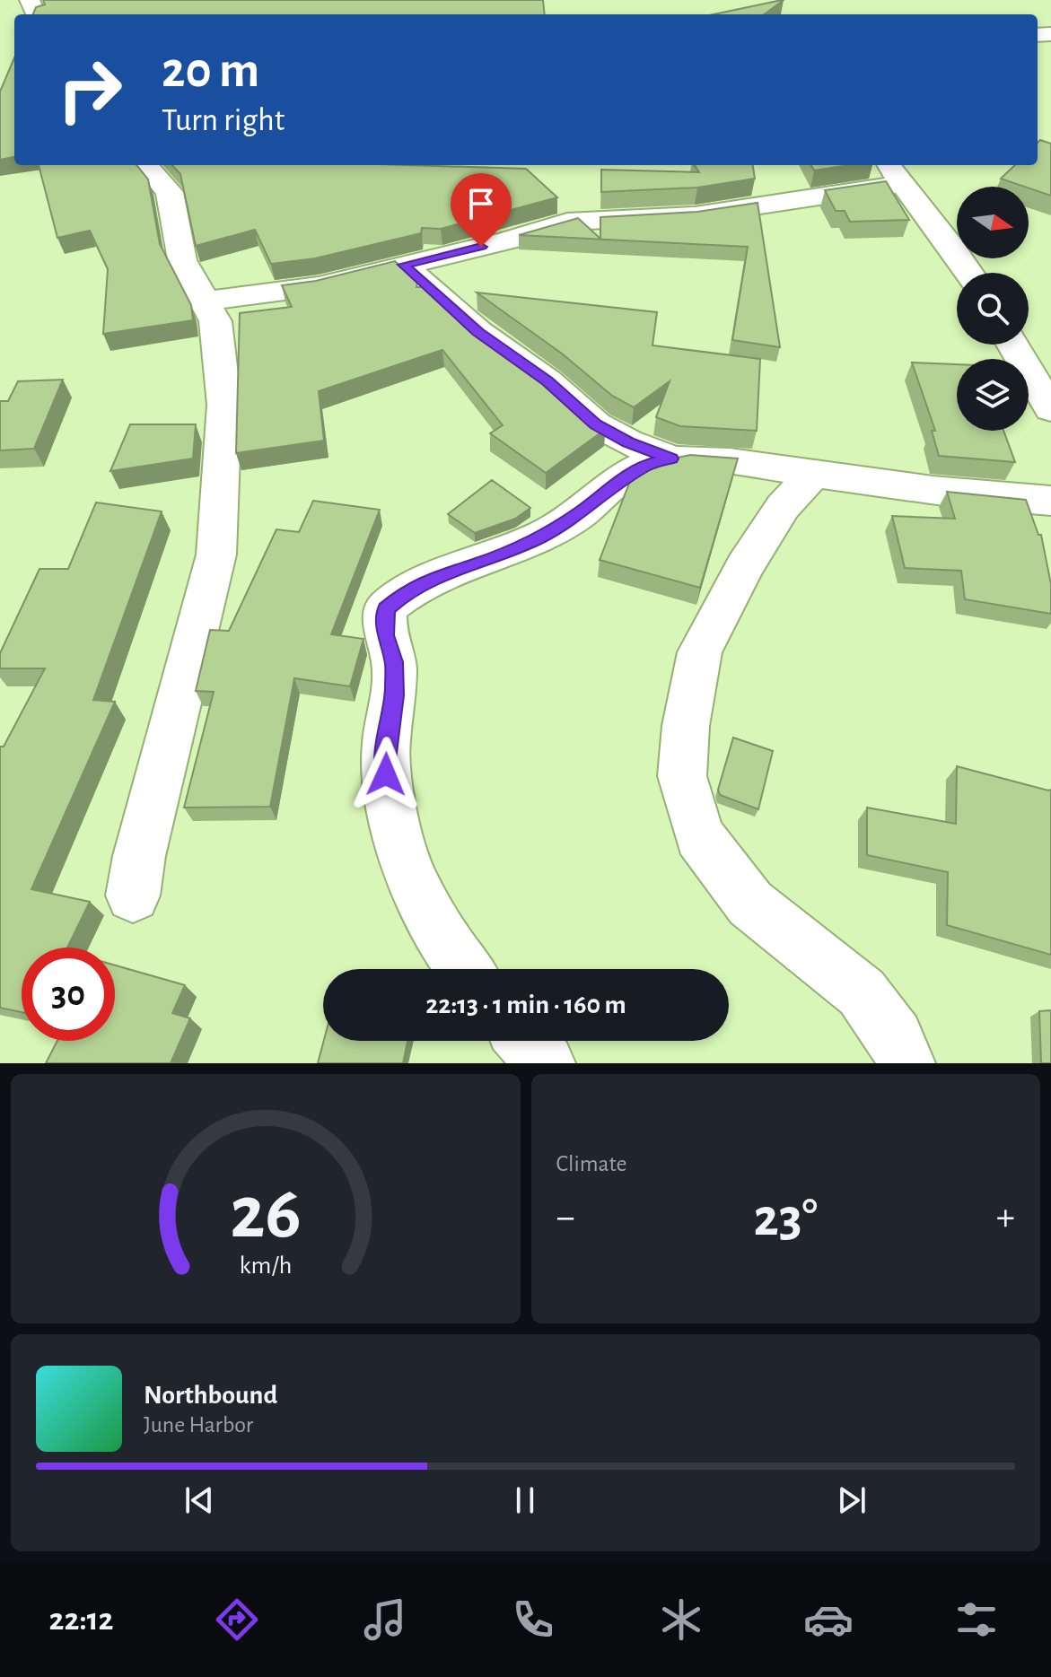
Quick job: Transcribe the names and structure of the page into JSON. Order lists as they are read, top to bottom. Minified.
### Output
{"north":"right","page":{"turn":["20 m","Turn right"],"limit":"30","trip":"22:13 · 1 min · 160 m","tile":"Climate","heat":["−","23°","+"],"song":["Northbound","June Harbor"],"tabs":"22:12","gauge":["26","km/h"]}}
